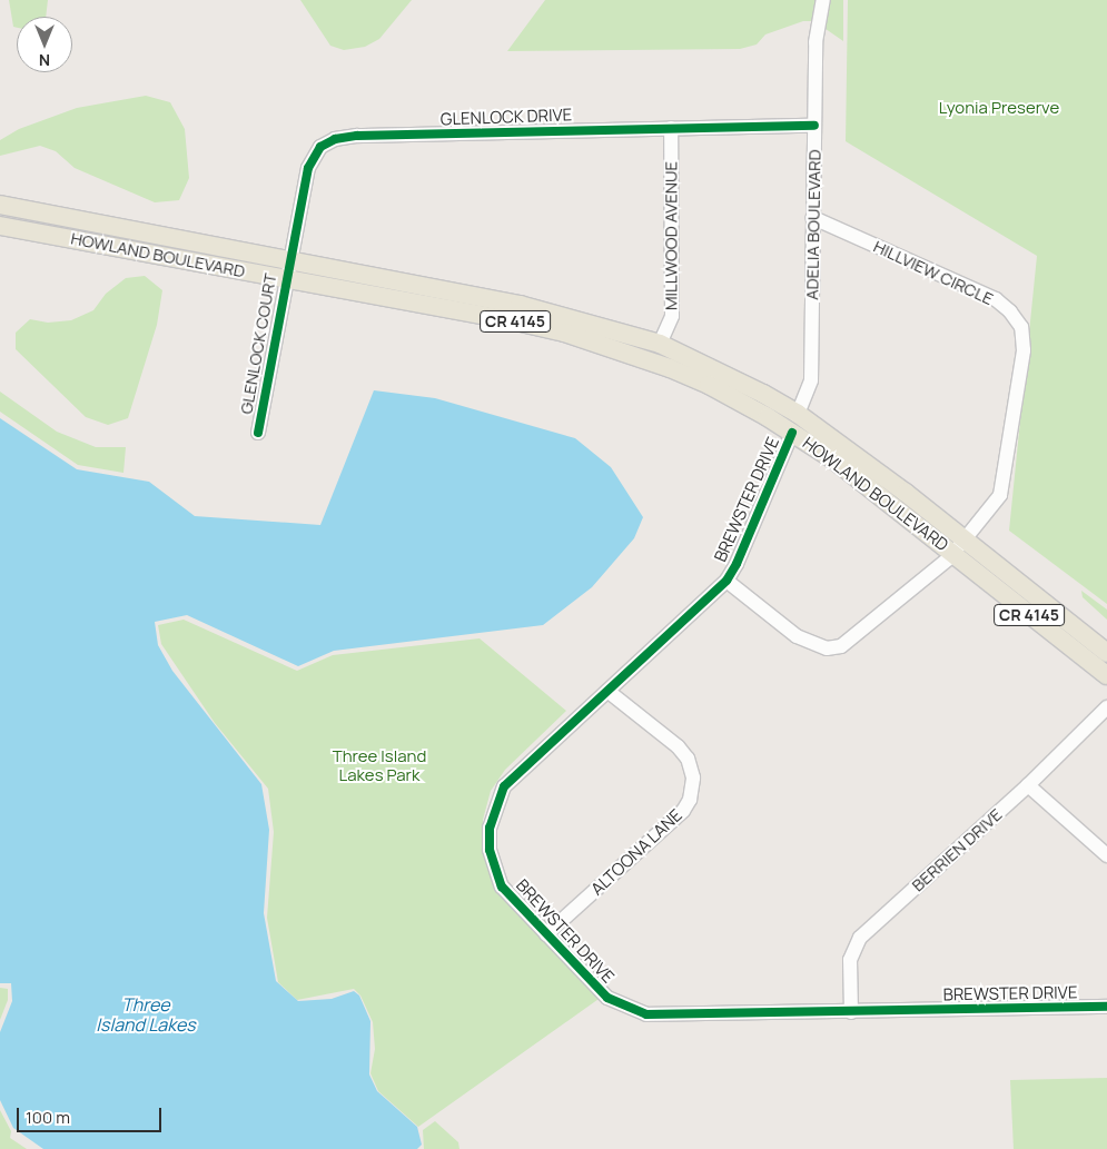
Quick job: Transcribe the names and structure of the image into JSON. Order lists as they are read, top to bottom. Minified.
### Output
{"streets":{"main road":["HOWLAND BOULEVARD","CR 4145"],"street":["GLENLOCK DRIVE","ADELIA BOULEVARD","MILLWOOD AVENUE","HILLVIEW CIRCLE","GLENLOCK COURT","BREWSTER DRIVE","BERRIEN DRIVE","ALTOONA LANE"]},"crossings":[["GLENLOCK DRIVE","ADELIA BOULEVARD"],["GLENLOCK DRIVE","MILLWOOD AVENUE"],["GLENLOCK DRIVE","HOWLAND BOULEVARD"],["GLENLOCK DRIVE","GLENLOCK COURT"],["ADELIA BOULEVARD","HOWLAND BOULEVARD"],["ADELIA BOULEVARD","HILLVIEW CIRCLE"],["MILLWOOD AVENUE","HOWLAND BOULEVARD"],["HOWLAND BOULEVARD","HILLVIEW CIRCLE"],["HOWLAND BOULEVARD","GLENLOCK COURT"],["HOWLAND BOULEVARD","BREWSTER DRIVE"],["HILLVIEW CIRCLE","BREWSTER DRIVE"],["BREWSTER DRIVE","BERRIEN DRIVE"],["BREWSTER DRIVE","ALTOONA LANE"]],"water":["Three Island Lakes"],"parks":["Lyonia Preserve","Three Island Lakes Park"],"scale_bar":"100 m","north":"bottom"}
